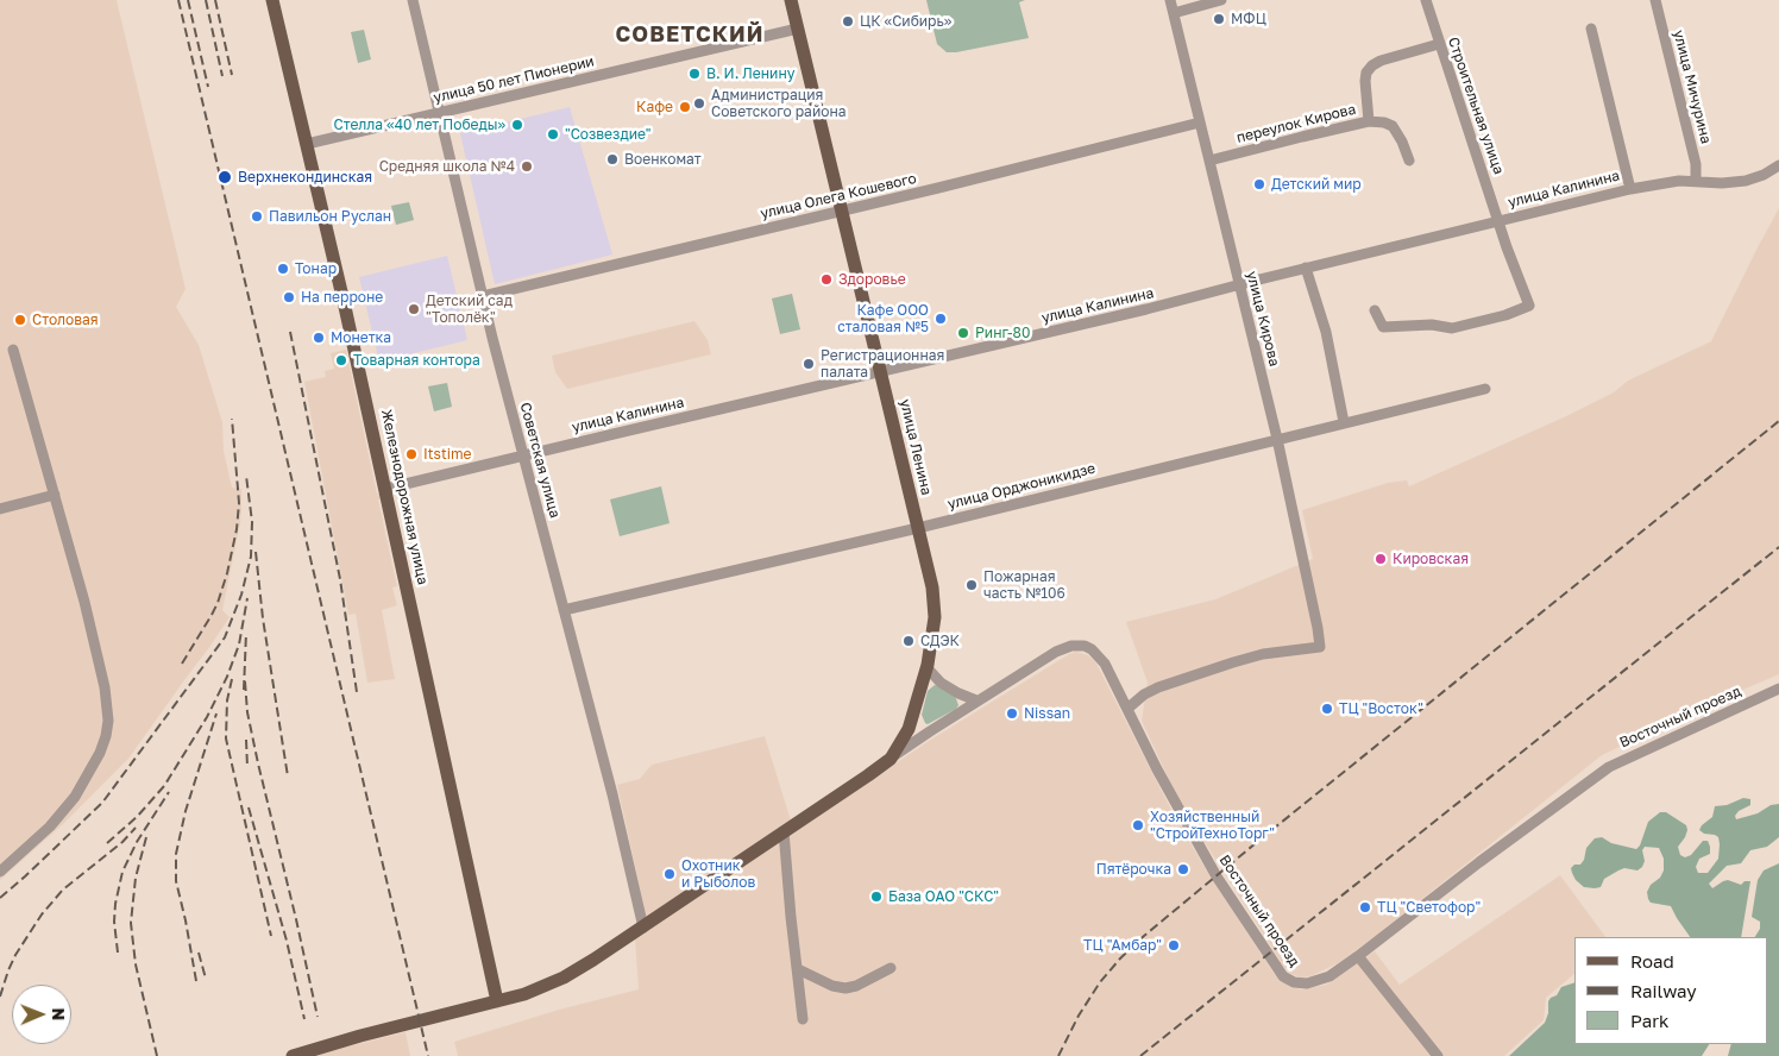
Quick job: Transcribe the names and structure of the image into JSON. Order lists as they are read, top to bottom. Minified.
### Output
{"streets":{"main road":["улица Ленина","Железнодорожная улица"],"street":["улица 50 лет Пионерии","улица Мичурина","Строительная улица","переулок Кирова","улица Калинина","улица Олега Кошевого","улица Кирова","Советская улица","улица Орджоникидзе","Восточный проезд"]},"crossings":[["улица 50 лет Пионерии","улица Ленина"],["улица 50 лет Пионерии","Советская улица"],["улица 50 лет Пионерии","Железнодорожная улица"],["улица Мичурина","улица Калинина"],["Строительная улица","переулок Кирова"],["Строительная улица","улица Калинина"],["переулок Кирова","улица Кирова"],["улица Калинина","улица Кирова"],["улица Калинина","улица Ленина"],["улица Калинина","Советская улица"],["улица Калинина","Железнодорожная улица"],["улица Олега Кошевого","улица Кирова"],["улица Олега Кошевого","улица Ленина"],["улица Олега Кошевого","Советская улица"],["улица Кирова","улица Орджоникидзе"],["улица Кирова","Восточный проезд"],["улица Ленина","улица Орджоникидзе"],["улица Ленина","Восточный проезд"],["Советская улица","улица Орджоникидзе"]],"districts":["СОВЕТСКИЙ"],"places":["МФЦ","ЦК «Сибирь»","В. И. Ленину","Администрация Советского района","Кафе","Стелла «40 лет Победы»","\"Созвездие\"","Военкомат","Средняя школа №4","Верхнекондинская","Детский мир","Павильон Руслан","Тонар","Здоровье","На перроне","Детский сад \"Тополёк\"","Кафе ООО сталовая №5","Столовая","Ринг-80","Монетка","Товарная контора","Регистрационная палата","Itstime","Кировская","Пожарная часть №106","СДЭК","ТЦ \"Восток\"","Nissan","Хозяйственный \"СтройТехноТорг\"","Пятёрочка","Охотник и Рыболов","База ОАО \"СКС\"","ТЦ \"Светофор\"","ТЦ \"Амбар\""],"legend":["Road","Railway","Park"],"north":"right"}
